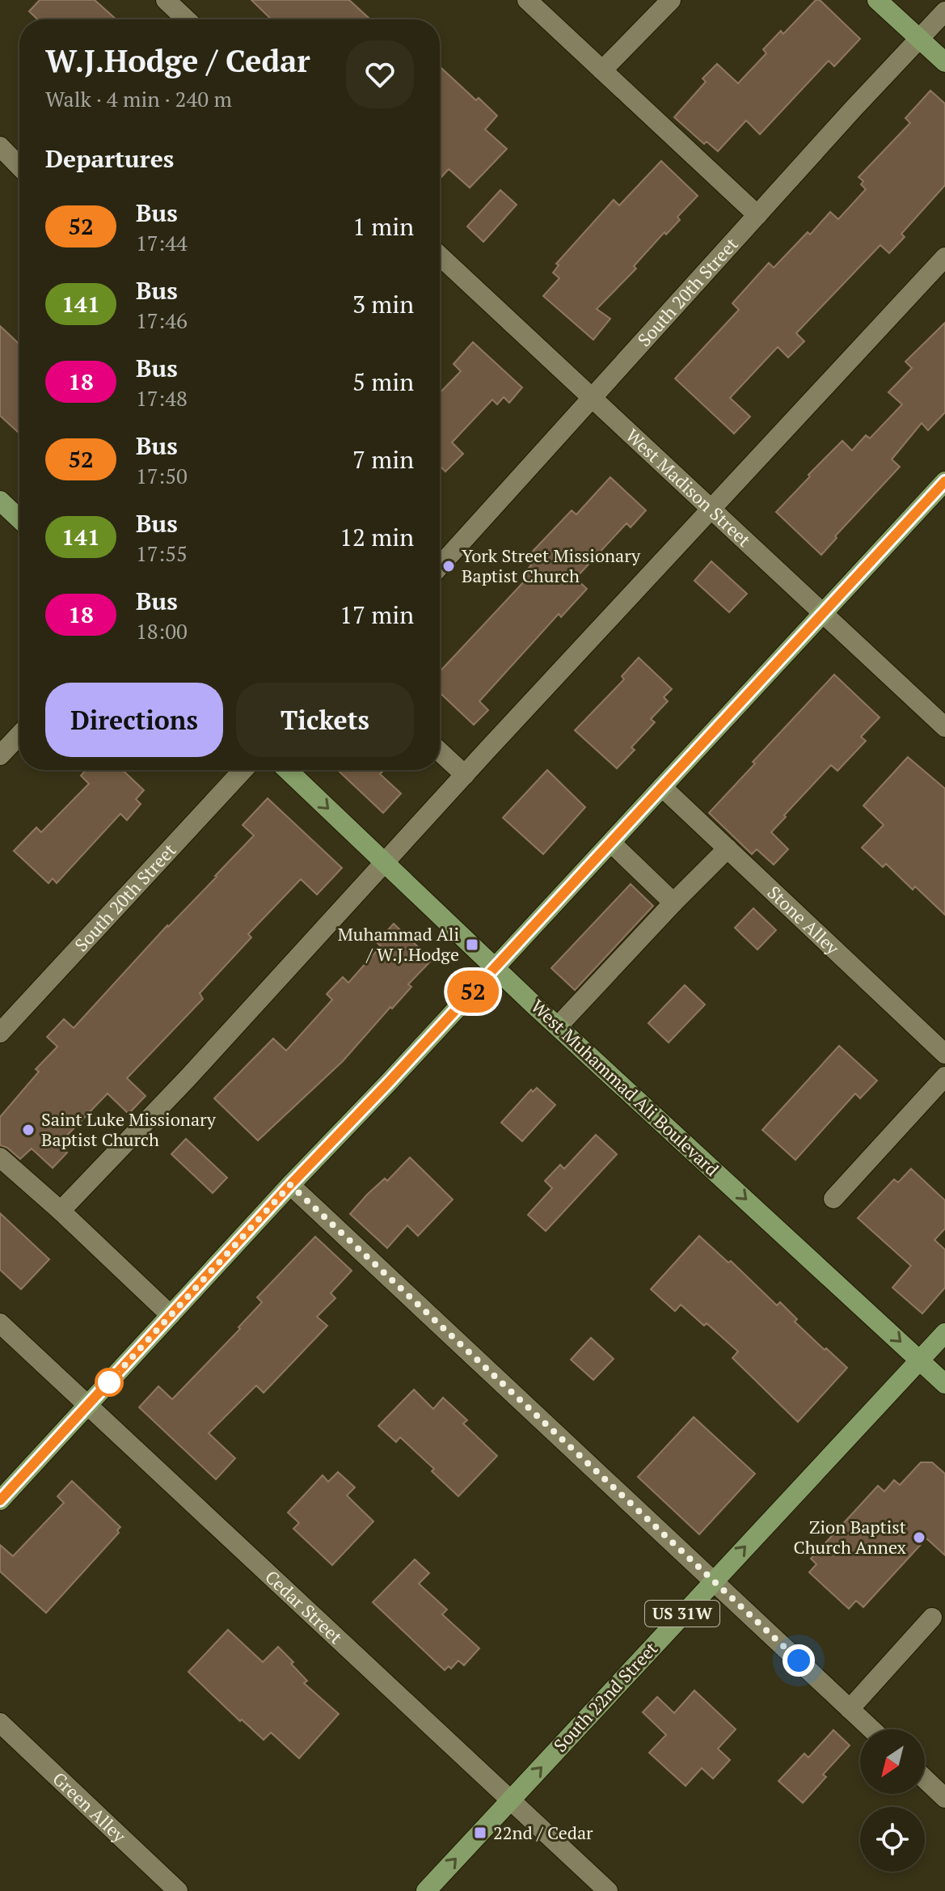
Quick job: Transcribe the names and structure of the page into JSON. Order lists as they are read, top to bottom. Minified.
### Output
{"streets":{"main road":["West Muhammad Ali Boulevard","US 31W","South 22nd Street"],"street":["South 20th Street","West Madison Street","Stone Alley","Cedar Street","Green Alley"]},"crossings":[["South 20th Street","West Madison Street"],["West Muhammad Ali Boulevard","South 22nd Street"],["Cedar Street","South 22nd Street"]],"one_way":["West Muhammad Ali Boulevard","South 22nd Street"],"places":{"other":["York Street Missionary Baptist Church","Saint Luke Missionary Baptist Church","Zion Baptist Church Annex"],"transit":["Muhammad Ali / W.J.Hodge","22nd / Cedar"]},"lines":["bus line 52"],"north":"bottom left","page":{"on_map":"52","heading":[["W.J.Hodge / Cedar","Walk · 4 min · 240 m"],"Departures"],"list":[{"mark":"52","name":"Bus","note":"17:44","value":"1 min"},{"mark":"141","name":"Bus","note":"17:46","value":"3 min"},{"mark":"18","name":"Bus","note":"17:48","value":"5 min"},{"mark":"52","name":"Bus","note":"17:50","value":"7 min"},{"mark":"141","name":"Bus","note":"17:55","value":"12 min"},{"mark":"18","name":"Bus","note":"18:00","value":"17 min"}],"buttons":["Directions","Tickets"]}}
